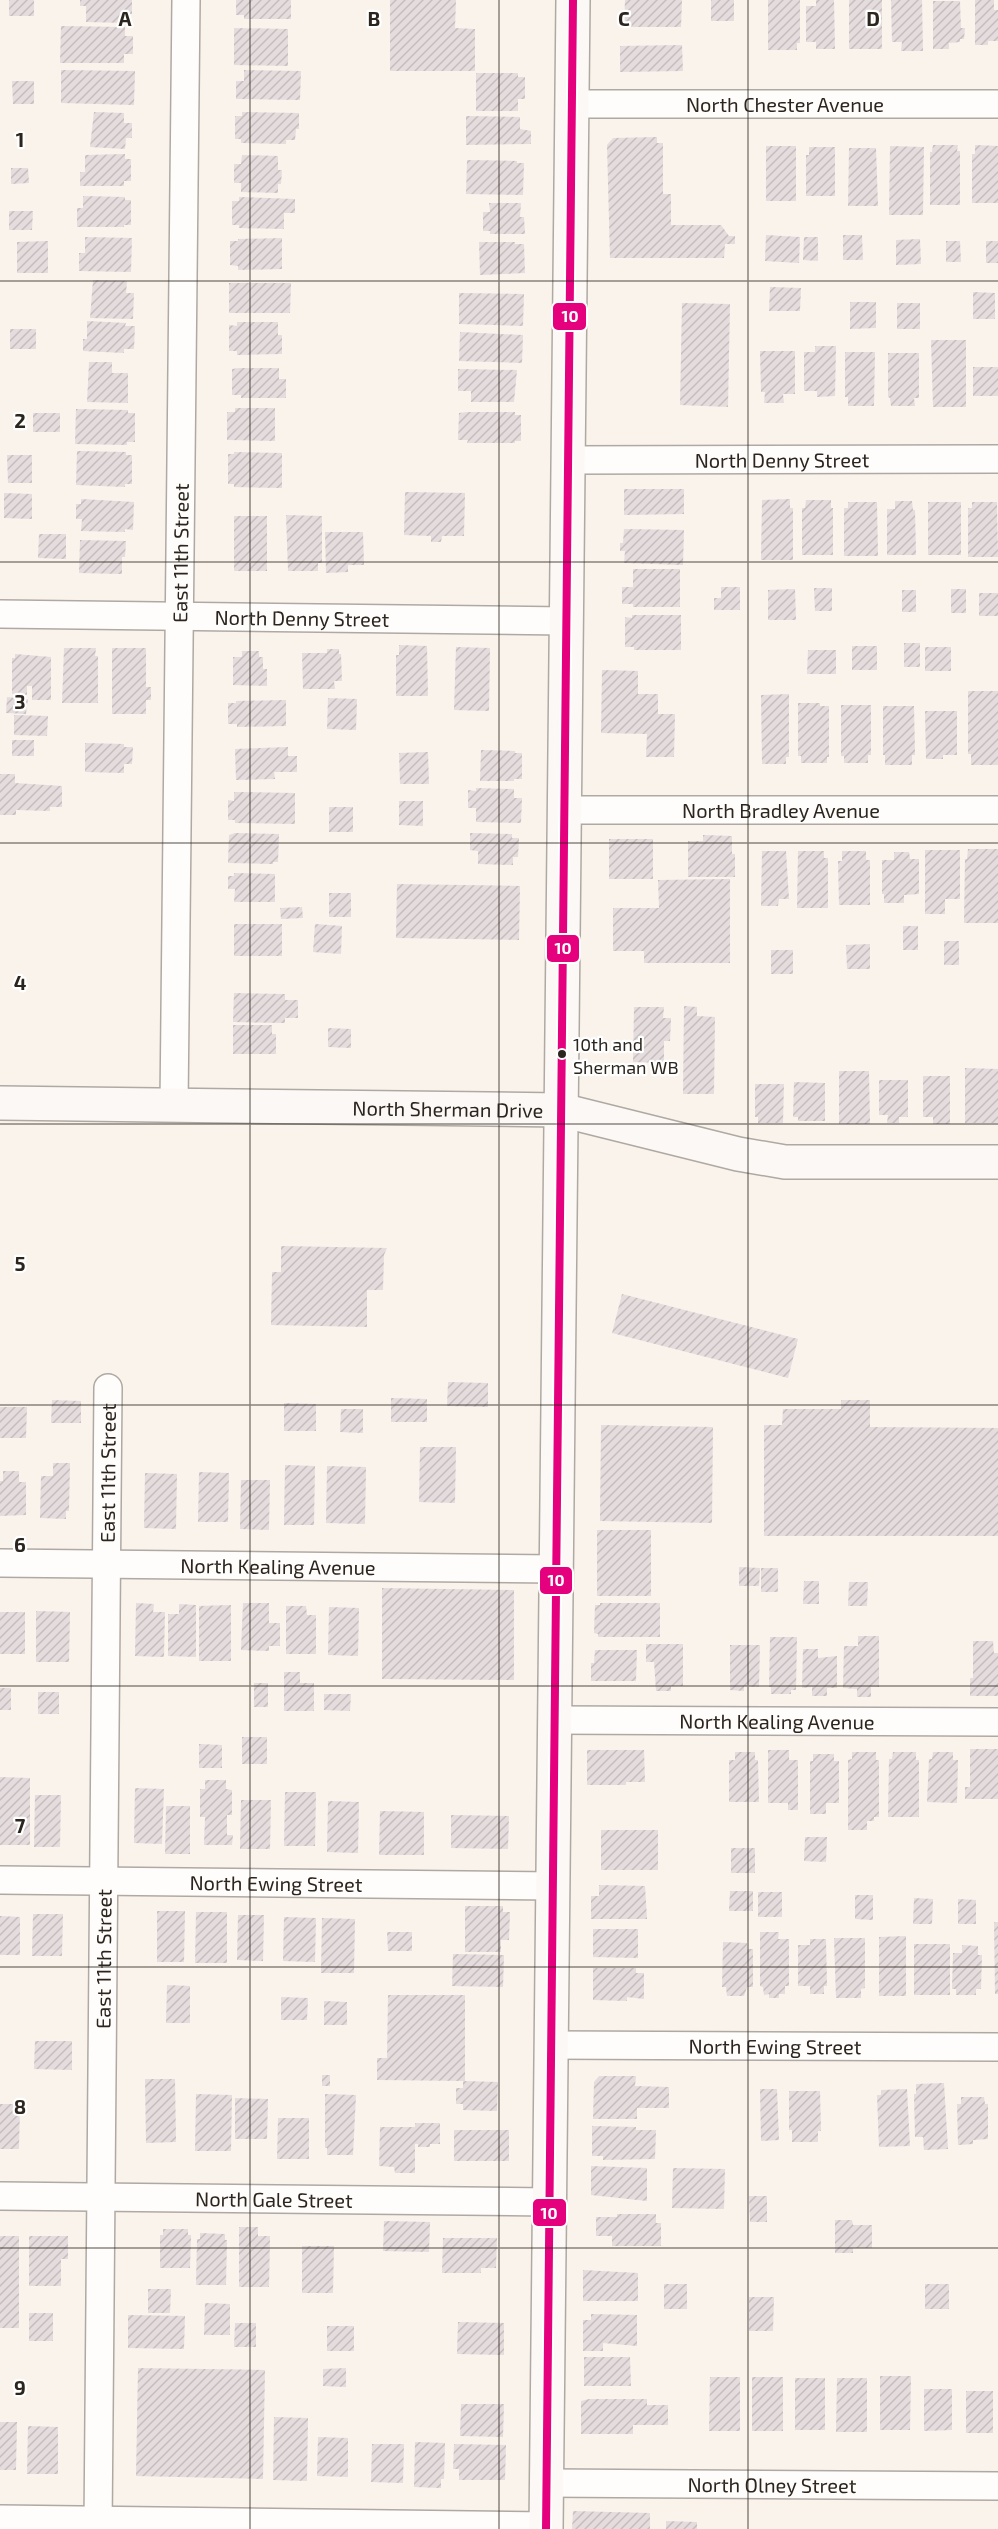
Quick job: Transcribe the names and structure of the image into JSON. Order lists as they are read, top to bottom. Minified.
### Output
{"streets":{"main road":["North Sherman Drive"],"street":["North Chester Avenue","North Denny Street","East 11th Street","North Bradley Avenue","North Kealing Avenue","North Ewing Street","North Gale Street","North Olney Street"]},"crossings":[["North Denny Street","East 11th Street"],["East 11th Street","North Sherman Drive"],["East 11th Street","North Kealing Avenue"],["East 11th Street","North Ewing Street"],["East 11th Street","North Gale Street"]],"places":["10th and Sherman WB"],"lines":["transit line 10"],"grid":{"columns":["A","B","C","D"],"rows":["1","2","3","4","5","6","7","8","9"]}}
